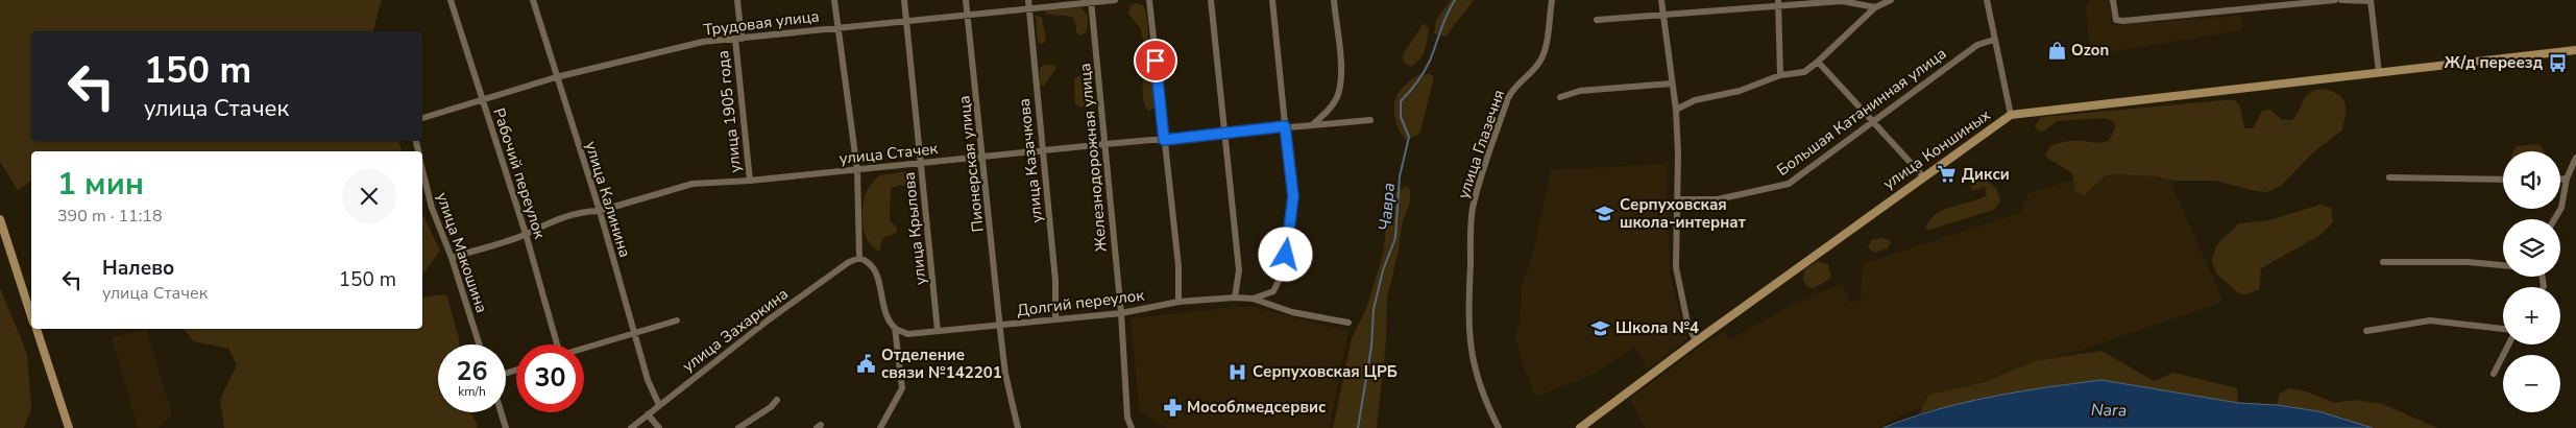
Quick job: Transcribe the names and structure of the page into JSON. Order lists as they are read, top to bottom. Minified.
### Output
{"streets":{"main road":["улица Коншиных"],"street":["Трудовая улица","улица 1905 года","Большая Катанинная улица","улица Глазечня","улица Стачек","Железнодорожная улица","улица Казачкова","Пионерская улица","Рабочий переулок","улица Калинина","улица Крылова","улица Макошина","Долгий переулок","улица Захаркина"]},"crossings":[["Трудовая улица","улица 1905 года"],["Трудовая улица","Железнодорожная улица"],["Трудовая улица","улица Казачкова"],["Трудовая улица","Пионерская улица"],["Трудовая улица","Рабочий переулок"],["Трудовая улица","улица Калинина"],["Трудовая улица","улица Крылова"],["улица 1905 года","улица Стачек"],["улица Стачек","Железнодорожная улица"],["улица Стачек","улица Казачкова"],["улица Стачек","Пионерская улица"],["улица Стачек","Рабочий переулок"],["улица Стачек","улица Калинина"],["улица Стачек","улица Крылова"],["улица Стачек","улица Макошина"],["Железнодорожная улица","Долгий переулок"],["улица Казачкова","Долгий переулок"],["Пионерская улица","Долгий переулок"],["улица Калинина","улица Захаркина"],["улица Крылова","Долгий переулок"]],"water":["Чавра","Nara"],"places":{"shop":["Ozon"],"bus stop":["Ж/д переезд"],"supermarket":["Дикси"],"school or university":["Серпуховская школа-интернат","Школа №4"],"public building":["Отделение связи №142201"],"hospital":["Серпуховская ЦРБ"],"pharmacy":["Мособлмедсервис"]},"page":{"turn":["150 m","улица Стачек"],"map_buttons":["+","−"],"heading":["1 мин","390 m · 11:18"],"list":[{"name":"Налево","note":"улица Стачек","value":"150 m"}],"speed":"26 km/h","limit":"30"}}
